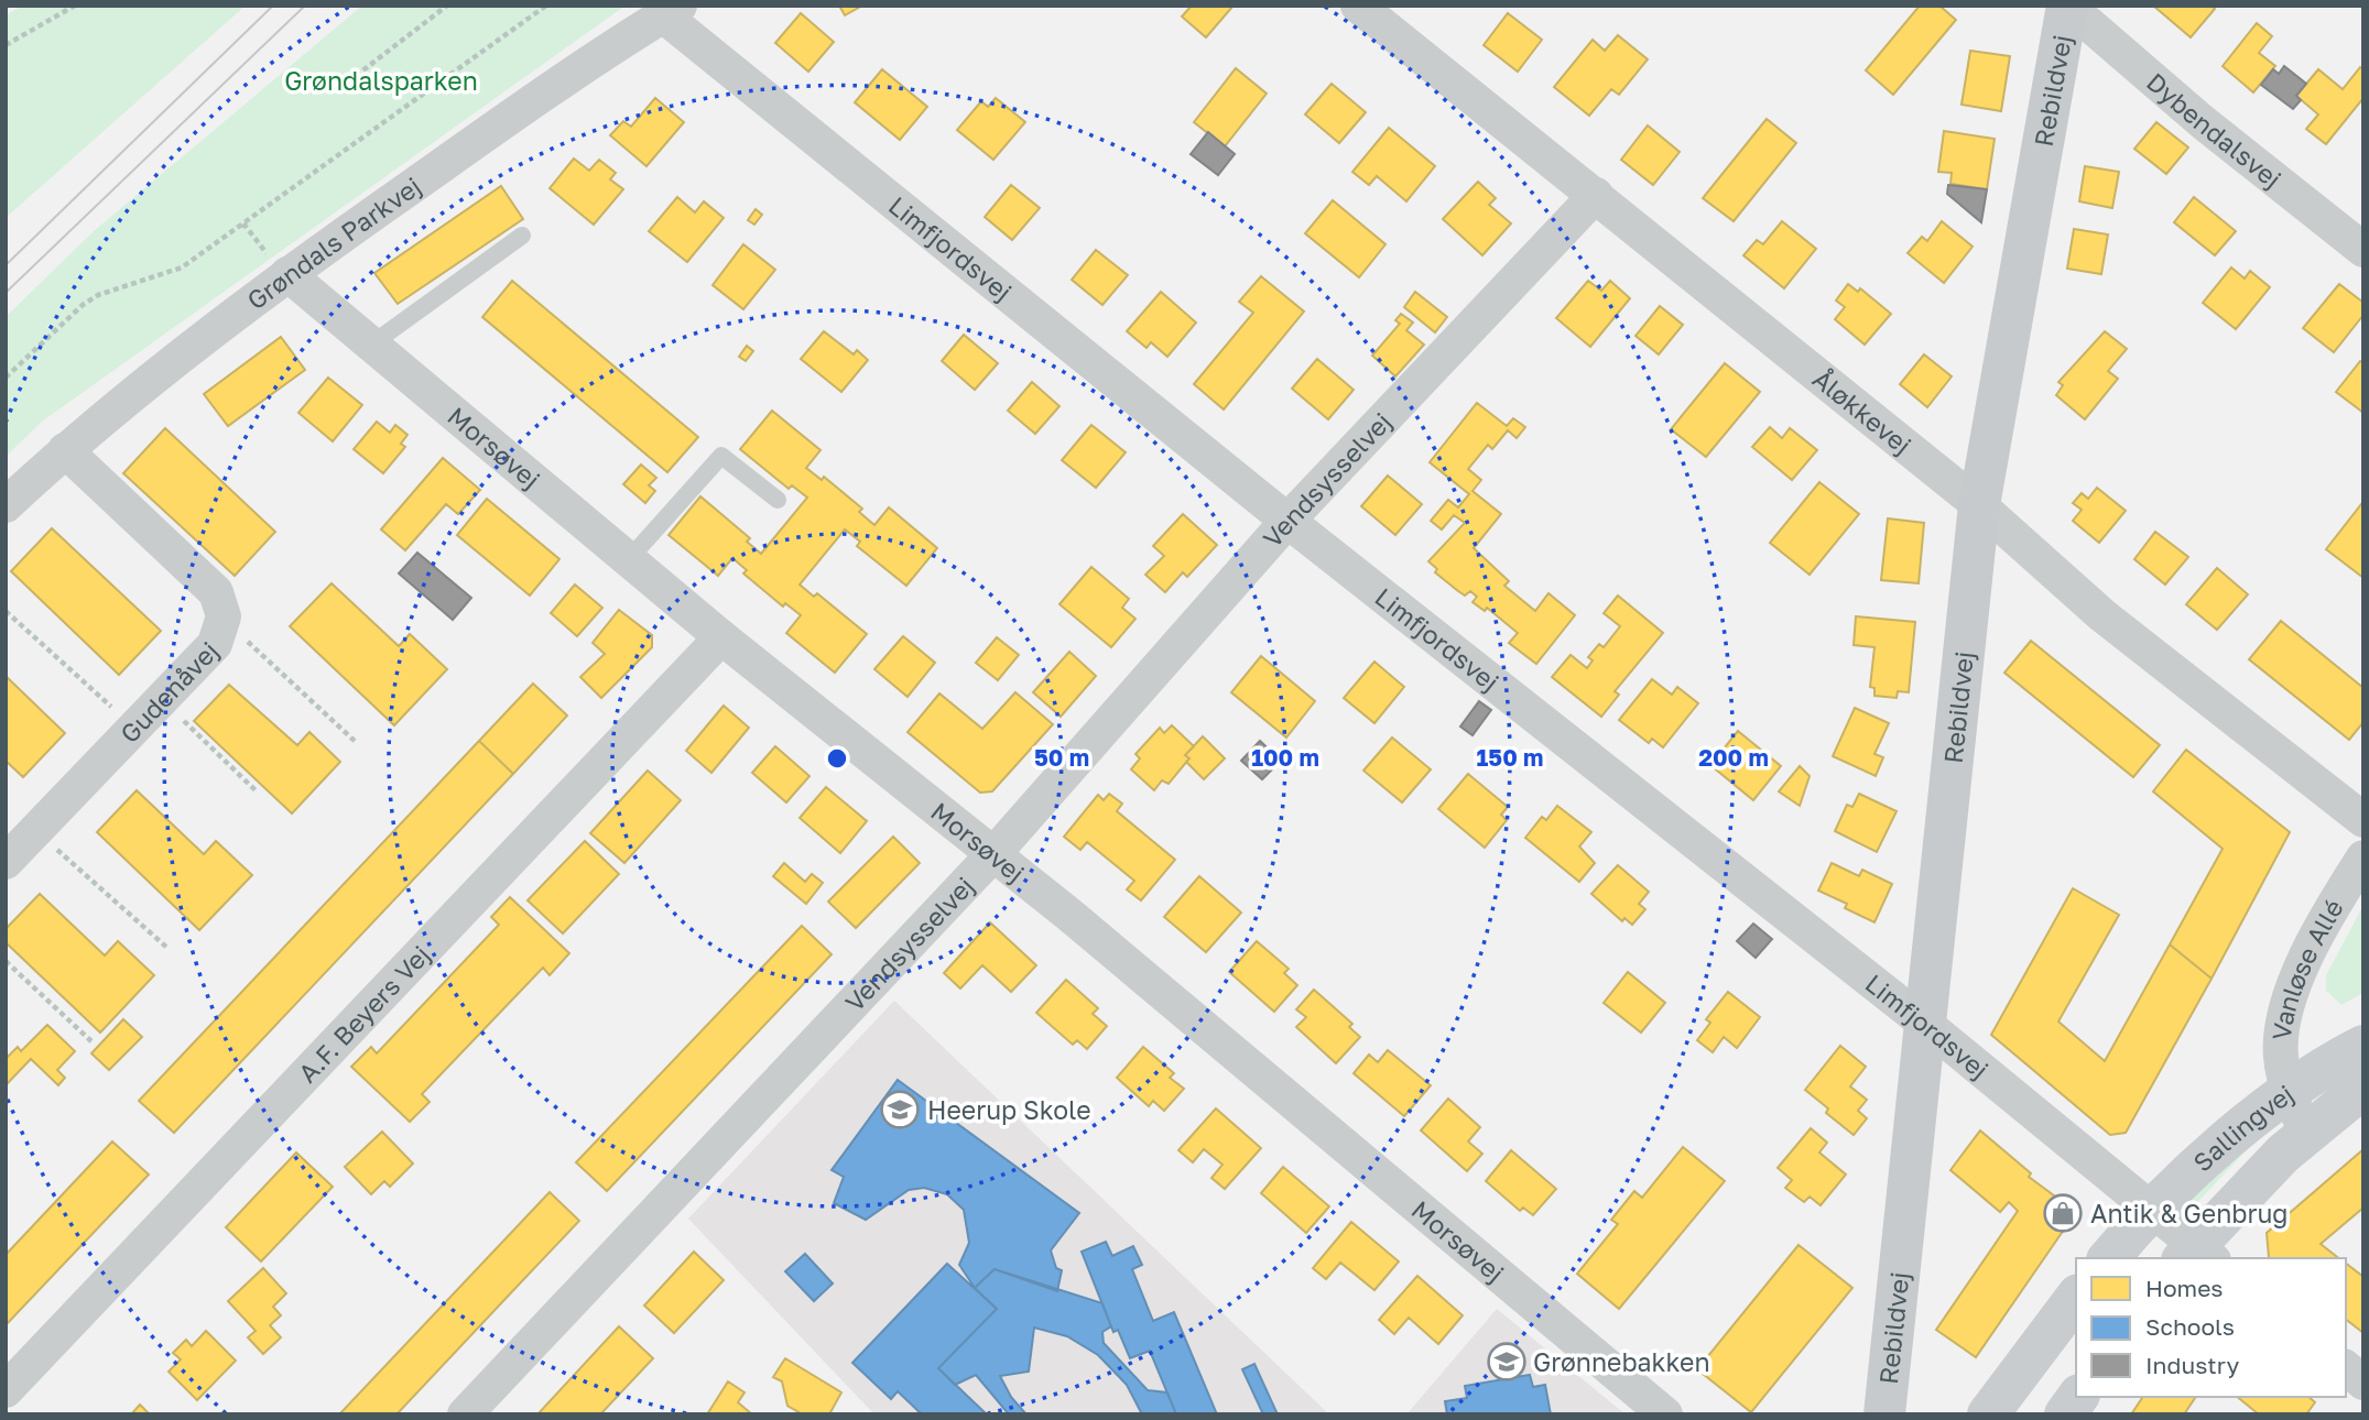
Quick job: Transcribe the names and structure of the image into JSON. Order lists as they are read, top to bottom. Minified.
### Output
{"streets":{"main road":["Rebildvej"],"street":["Dybendalsvej","Grøndals Parkvej","Limfjordsvej","Åløkkevej","Morsøvej","Vendsysselvej","Gudenåvej","Vanløse Allé","A.F. Beyers Vej","Sallingvej"]},"crossings":[["Rebildvej","Dybendalsvej"],["Rebildvej","Limfjordsvej"],["Rebildvej","Åløkkevej"],["Grøndals Parkvej","Limfjordsvej"],["Grøndals Parkvej","Morsøvej"],["Grøndals Parkvej","Gudenåvej"],["Limfjordsvej","Vendsysselvej"],["Limfjordsvej","Sallingvej"],["Åløkkevej","Vendsysselvej"],["Morsøvej","Vendsysselvej"],["Morsøvej","A.F. Beyers Vej"],["Vanløse Allé","Sallingvej"]],"parks":["Grøndalsparken"],"places":{"school or university":["Heerup Skole","Grønnebakken"],"shop":["Antik & Genbrug"]},"legend":["Homes","Schools","Industry"],"rings":["50 m","100 m","150 m","200 m"]}
